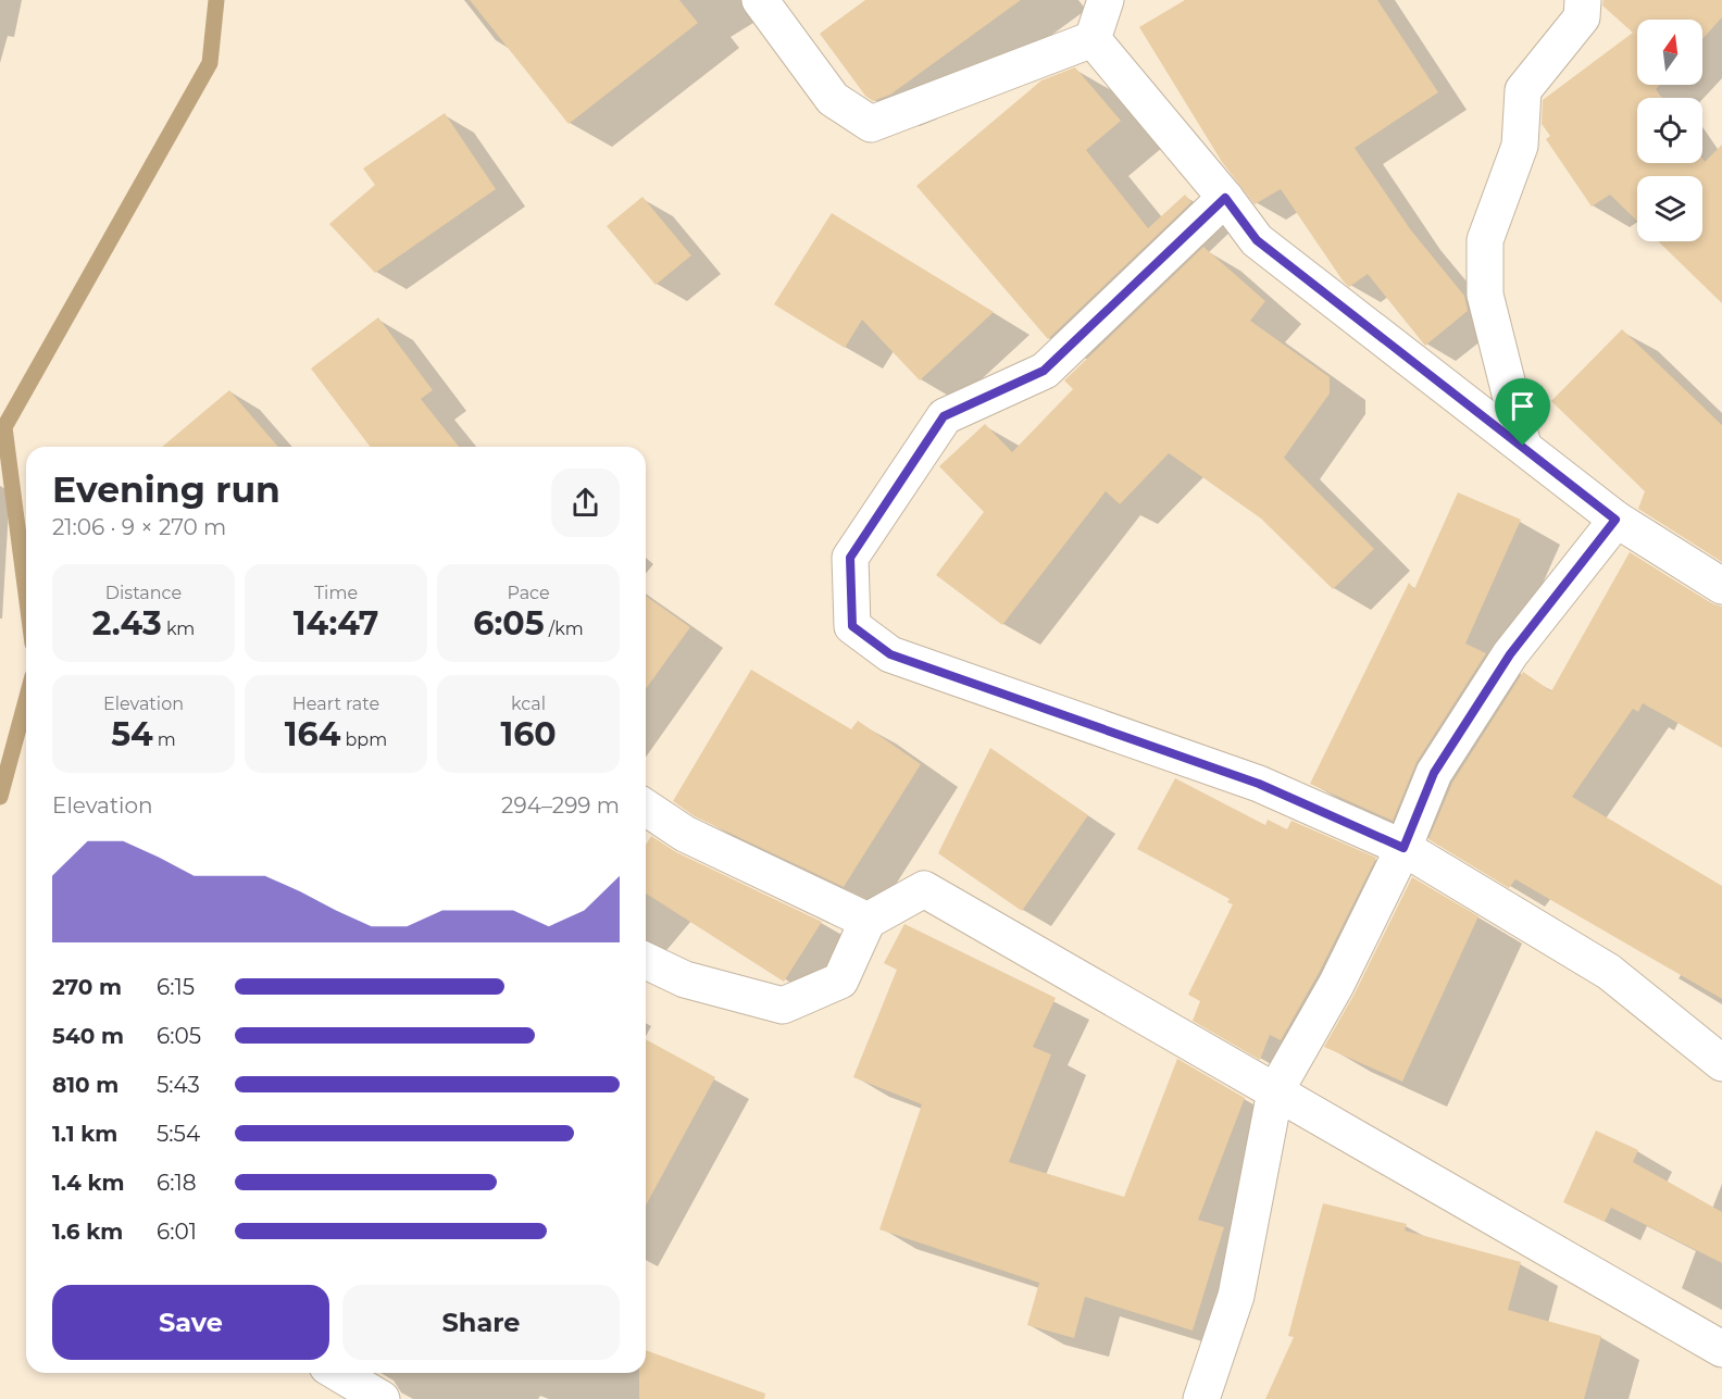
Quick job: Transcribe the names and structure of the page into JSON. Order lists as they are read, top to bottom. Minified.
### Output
{"north":"top","page":{"heading":["Evening run","21:06 · 9 × 270 m"],"stats":[["Distance","2.43 km"],["Time","14:47"],["Pace","6:05 /km"],["Elevation","54 m"],["Heart rate","164 bpm"],["kcal","160"]],"chart":["Elevation","294–299 m"],"list":[{"name":"270 m","note":"6:15"},{"name":"540 m","note":"6:05"},{"name":"810 m","note":"5:43"},{"name":"1.1 km","note":"5:54"},{"name":"1.4 km","note":"6:18"},{"name":"1.6 km","note":"6:01"}],"buttons":["Save","Share"]}}
